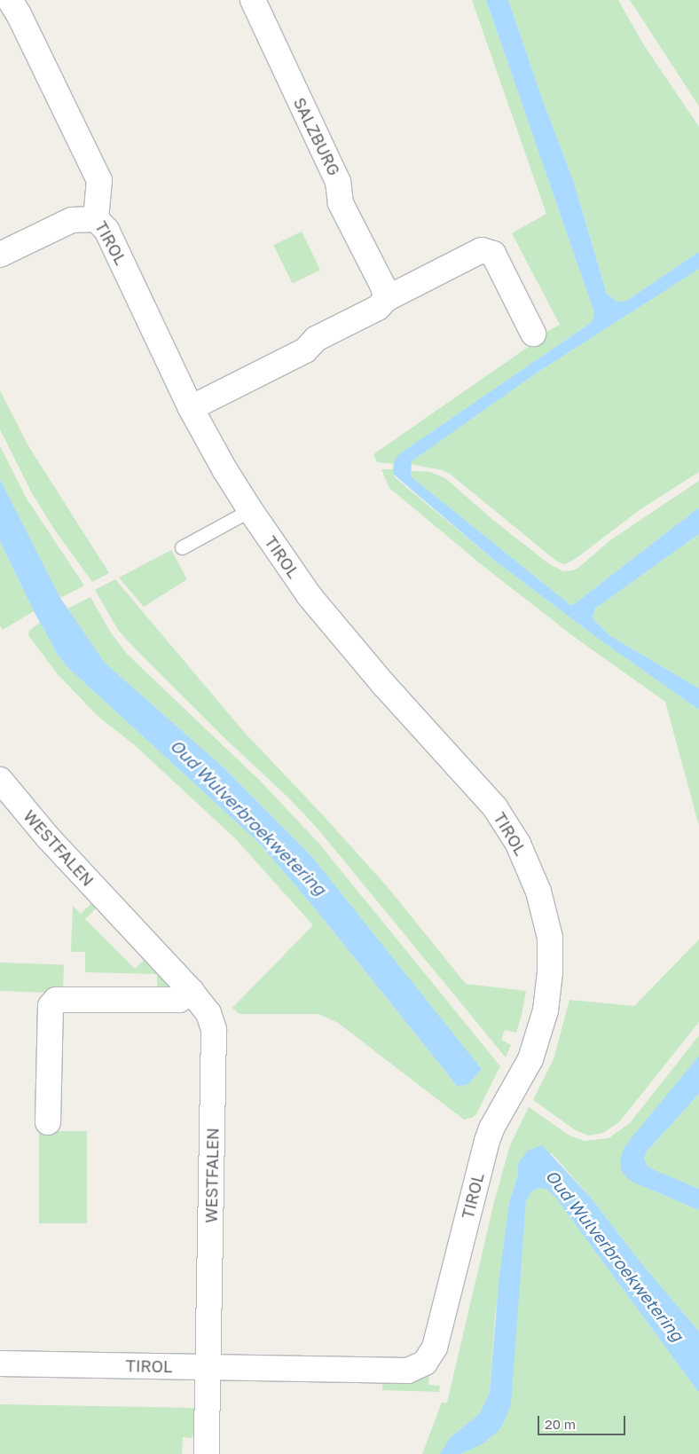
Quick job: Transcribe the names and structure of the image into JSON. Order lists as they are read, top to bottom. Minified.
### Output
{"streets":{"street":["SALZBURG","TIROL","WESTFALEN"]},"crossings":[["TIROL","WESTFALEN"]],"water":["Oud Wulverbroekwetering"],"scale_bar":"20 m"}
